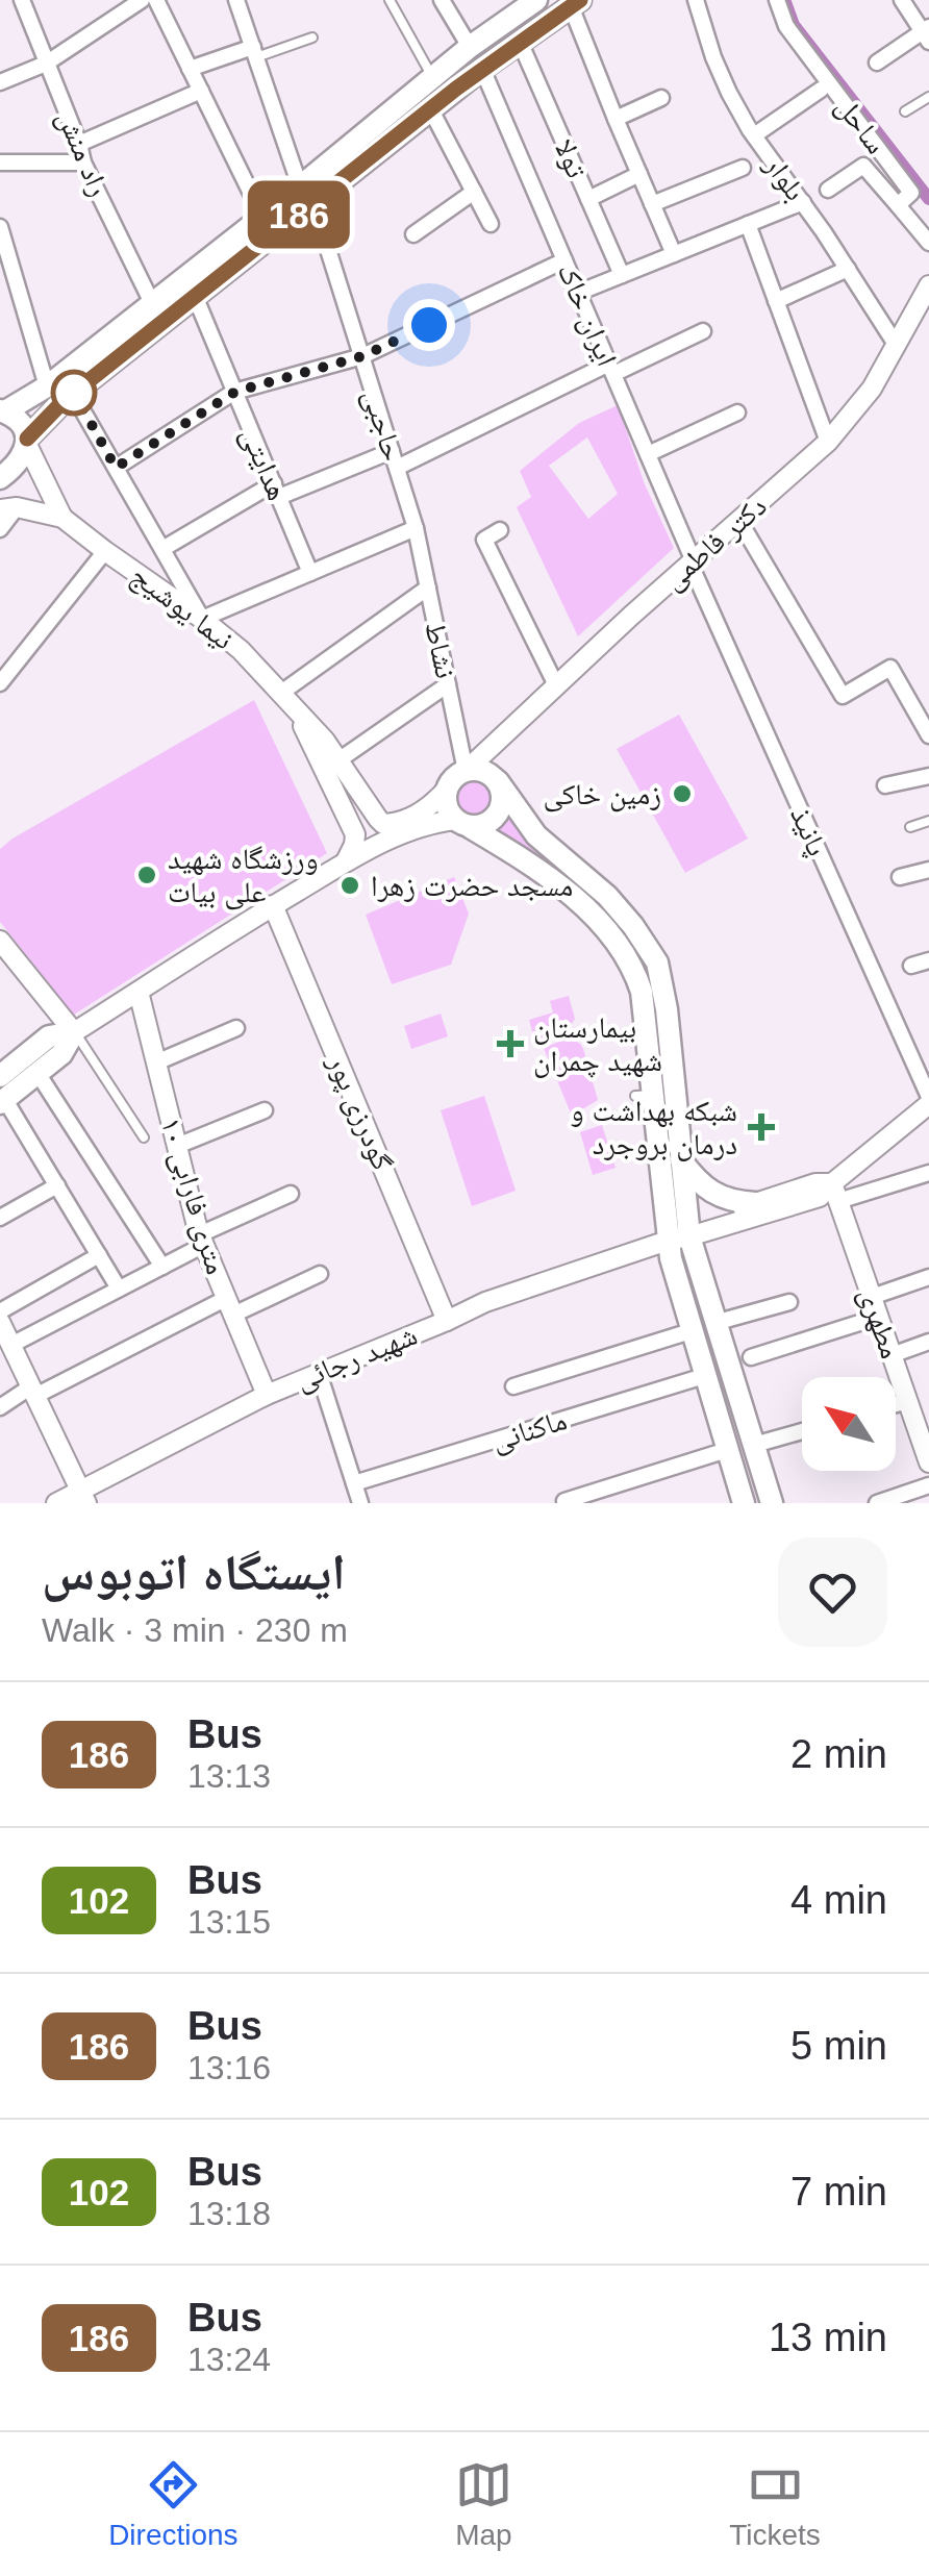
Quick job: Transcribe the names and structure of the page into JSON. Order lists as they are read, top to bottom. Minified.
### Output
{"streets":{"street":["ساحل","راد منش","تولا","بلوار","ایران خاک","حاجبی","هدایتی","دکتر فاطمی","نیما یوشیج","نشاط","پانیذ","گودرزی پور","۱۰ متری فارابی","مطهری","شهید رجائی","ماکنانی"]},"crossings":[["بلوار","دکتر فاطمی"],["ایران خاک","دکتر فاطمی"],["ایران خاک","پانیذ"],["حاجبی","نشاط"],["دکتر فاطمی","نیما یوشیج"],["دکتر فاطمی","نشاط"],["دکتر فاطمی","پانیذ"],["نیما یوشیج","نشاط"],["پانیذ","شهید رجائی"],["گودرزی پور","شهید رجائی"],["۱۰ متری فارابی","شهید رجائی"],["مطهری","شهید رجائی"]],"places":{"other":["زمین خاکی","ورزشگاه شهید علی بیات","مسجد حضرت زهرا"],"health":["بیمارستان شهید چمران","شبکه بهداشت و درمان بروجرد"]},"lines":["bus line 186"],"north":"top left","page":{"on_map":"186","heading":["ایستگاه اتوبوس","Walk · 3 min · 230 m"],"list":[{"mark":"186","name":"Bus","note":"13:13","value":"2 min"},{"mark":"102","name":"Bus","note":"13:15","value":"4 min"},{"mark":"186","name":"Bus","note":"13:16","value":"5 min"},{"mark":"102","name":"Bus","note":"13:18","value":"7 min"},{"mark":"186","name":"Bus","note":"13:24","value":"13 min"}],"tabs":["Directions","Map","Tickets"]}}
